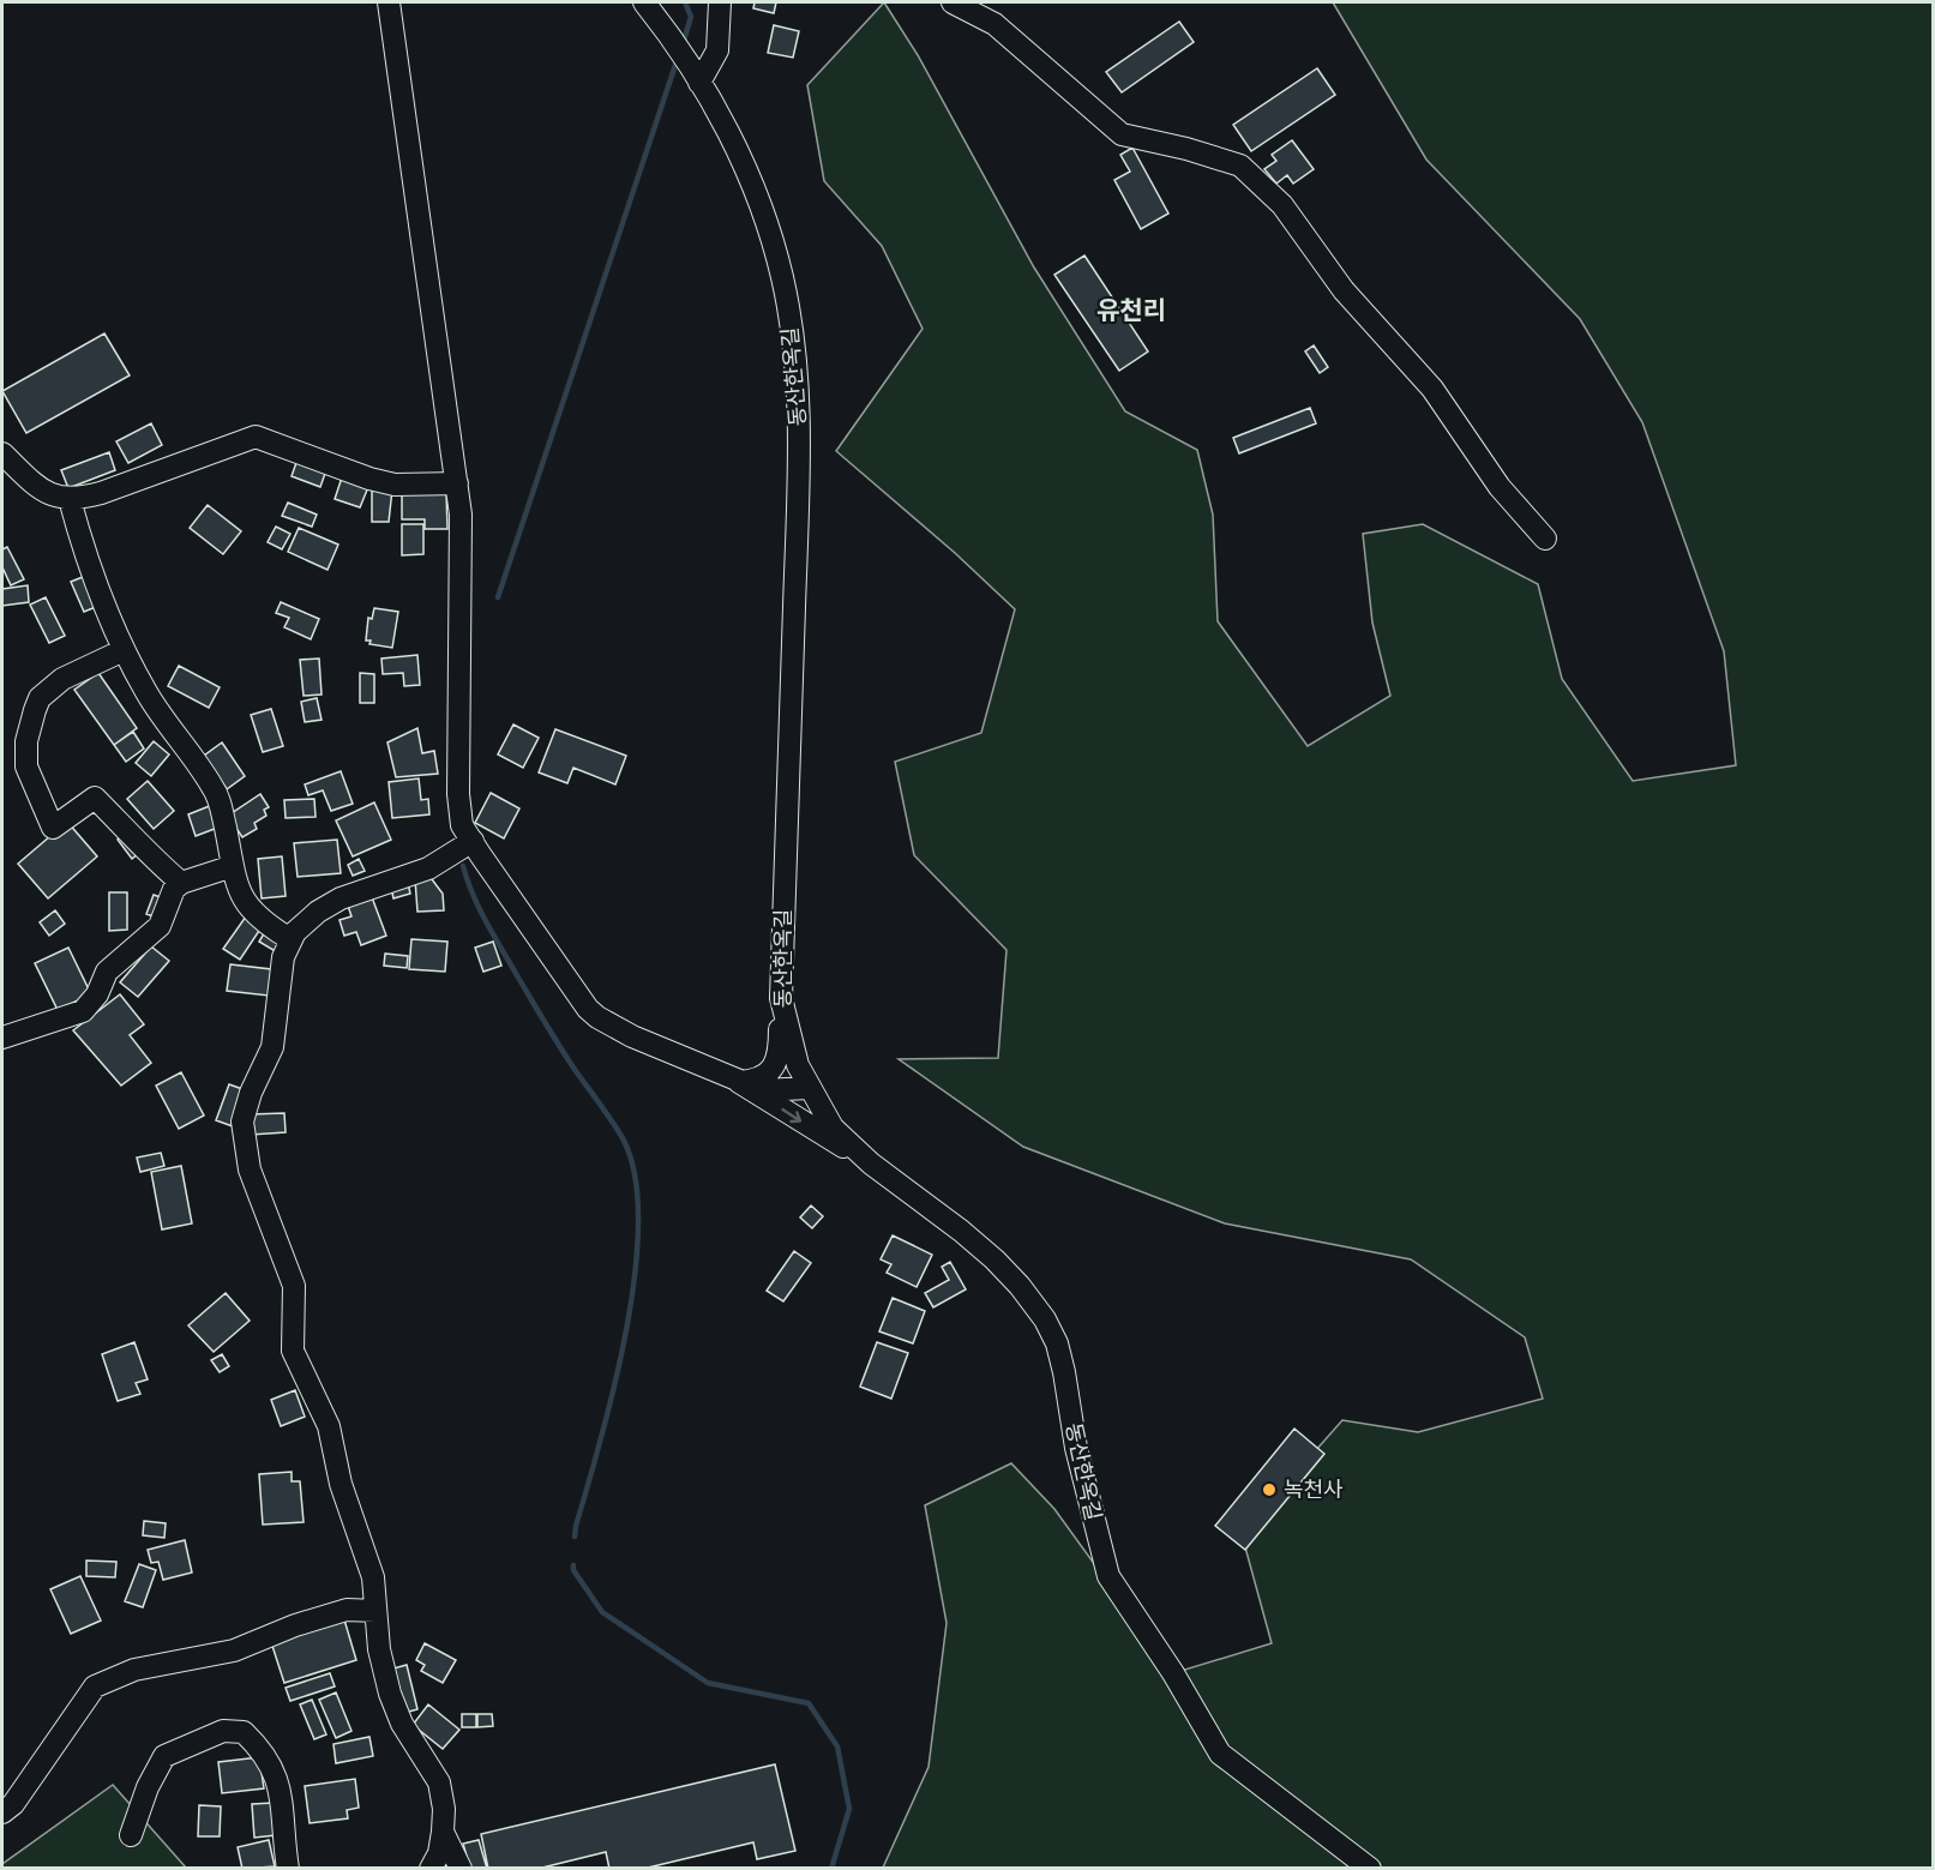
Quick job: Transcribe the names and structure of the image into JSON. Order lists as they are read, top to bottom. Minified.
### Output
{"streets":{"street":["동산한옥길"]},"districts":["유천리"],"places":["녹천사"]}
